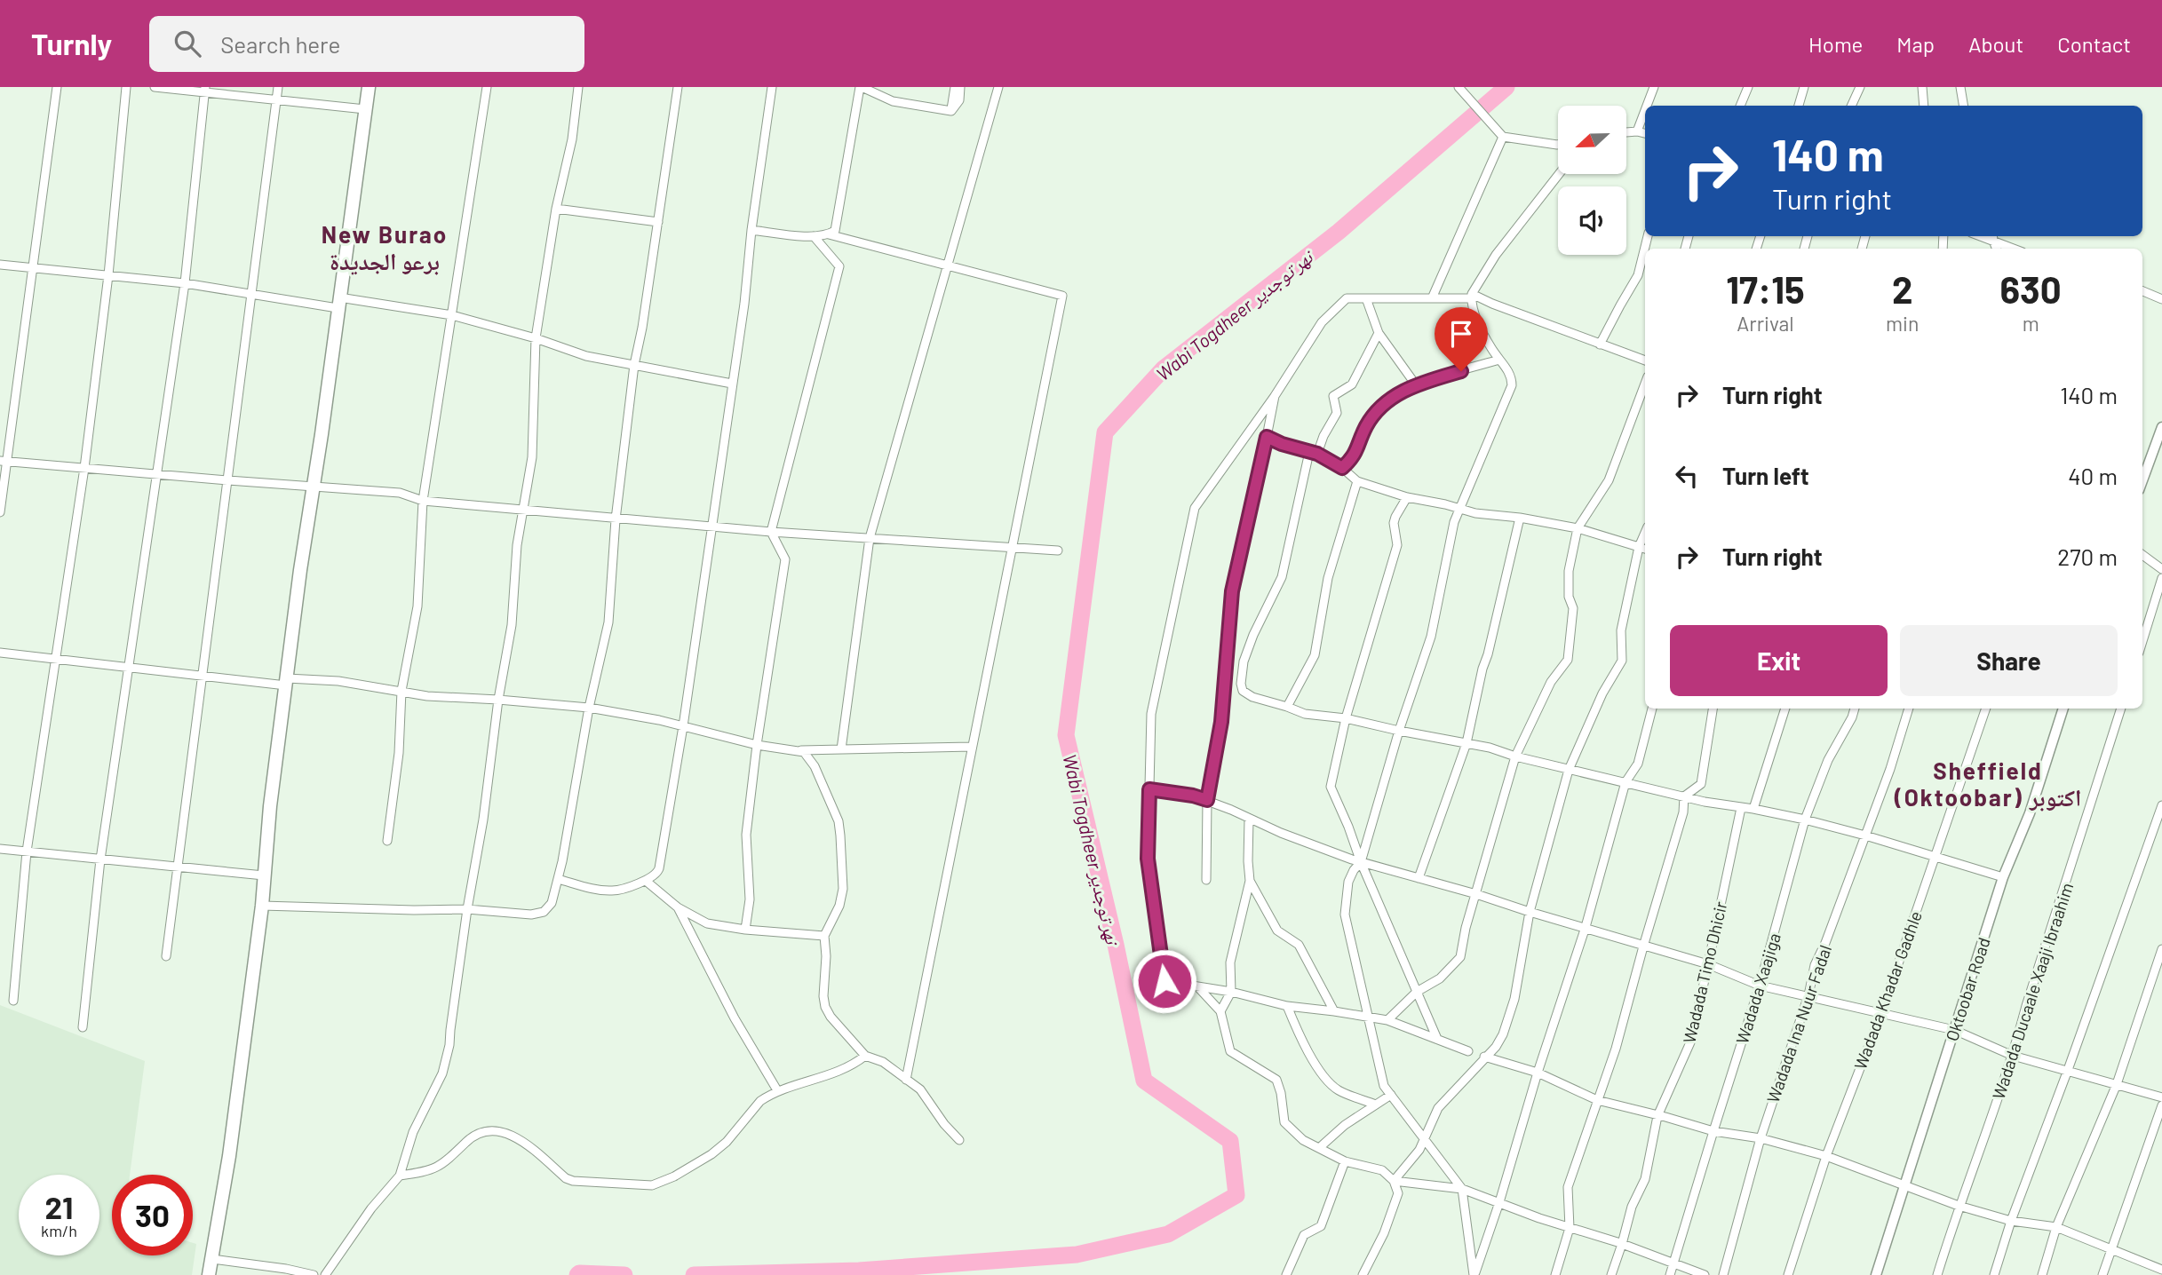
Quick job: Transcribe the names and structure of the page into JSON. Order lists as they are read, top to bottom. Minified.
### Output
{"streets":{"street":["Wadada Timo Dhicir","Wadada Xaajiga","Oktoobar Road","Wadada Khadar Gadhle","Wadada Ducaale Xaaji Ibraahim","Wadada Ina Nuur Fadal"]},"districts":["New Burao برعو الجديدة","Sheffield (Oktoobar) اكتوبر"],"water":["Wabi Togdheer نهر توجدير"],"north":"left","page":{"header":"Turnly","search":"Search here","nav":["Home","Map","About","Contact"],"turn":["140 m","Turn right"],"eta":["17:15","Arrival","2","min","630","m"],"list":[{"name":"Turn right","value":"140 m"},{"name":"Turn left","value":"40 m"},{"name":"Turn right","value":"270 m"}],"buttons":["Exit","Share"],"speed":"21 km/h","limit":"30"}}
